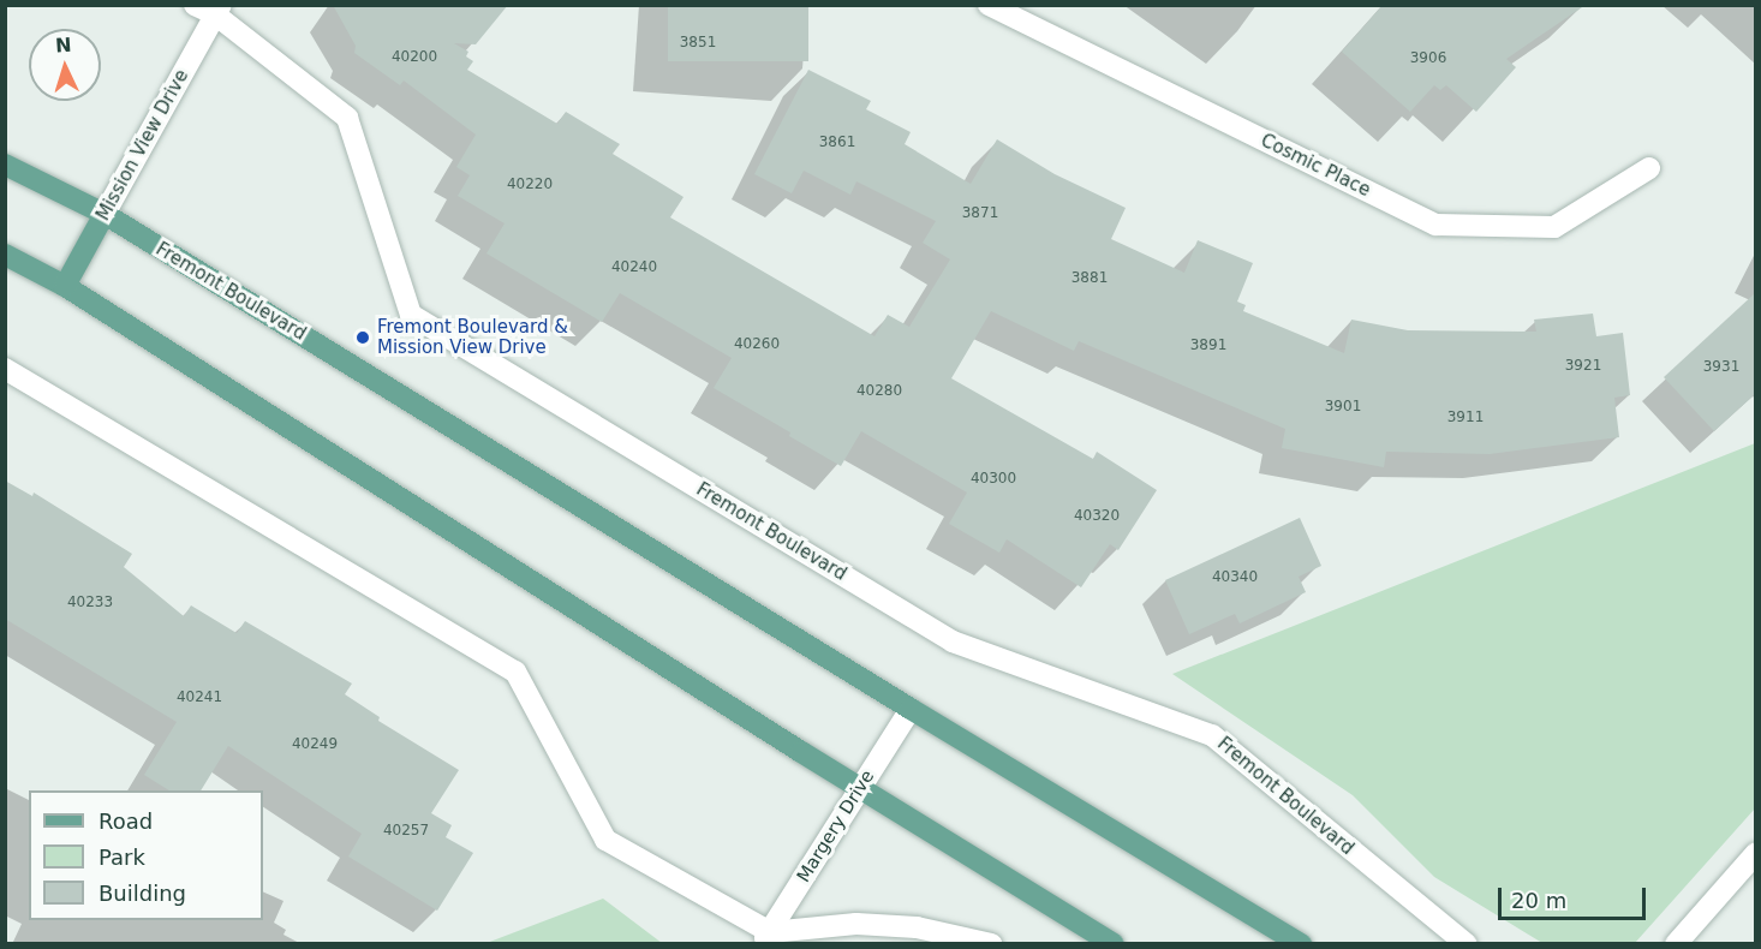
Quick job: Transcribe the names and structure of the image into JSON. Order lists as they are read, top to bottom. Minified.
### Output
{"streets":{"main road":["Mission View Drive","Fremont Boulevard"],"street":["Cosmic Place","Margery Drive"]},"crossings":[["Mission View Drive","Fremont Boulevard"],["Fremont Boulevard","Margery Drive"]],"places":["Fremont Boulevard & Mission View Drive"],"house_numbers":["3851","40200","3906","3861","40220","3871","40240","3881","40260","3891","3921","3931","40280","3901","3911","40300","40320","40340","40233","40241","40249","40257"],"legend":["Road","Park","Building"],"scale_bar":"20 m","north":"top"}
